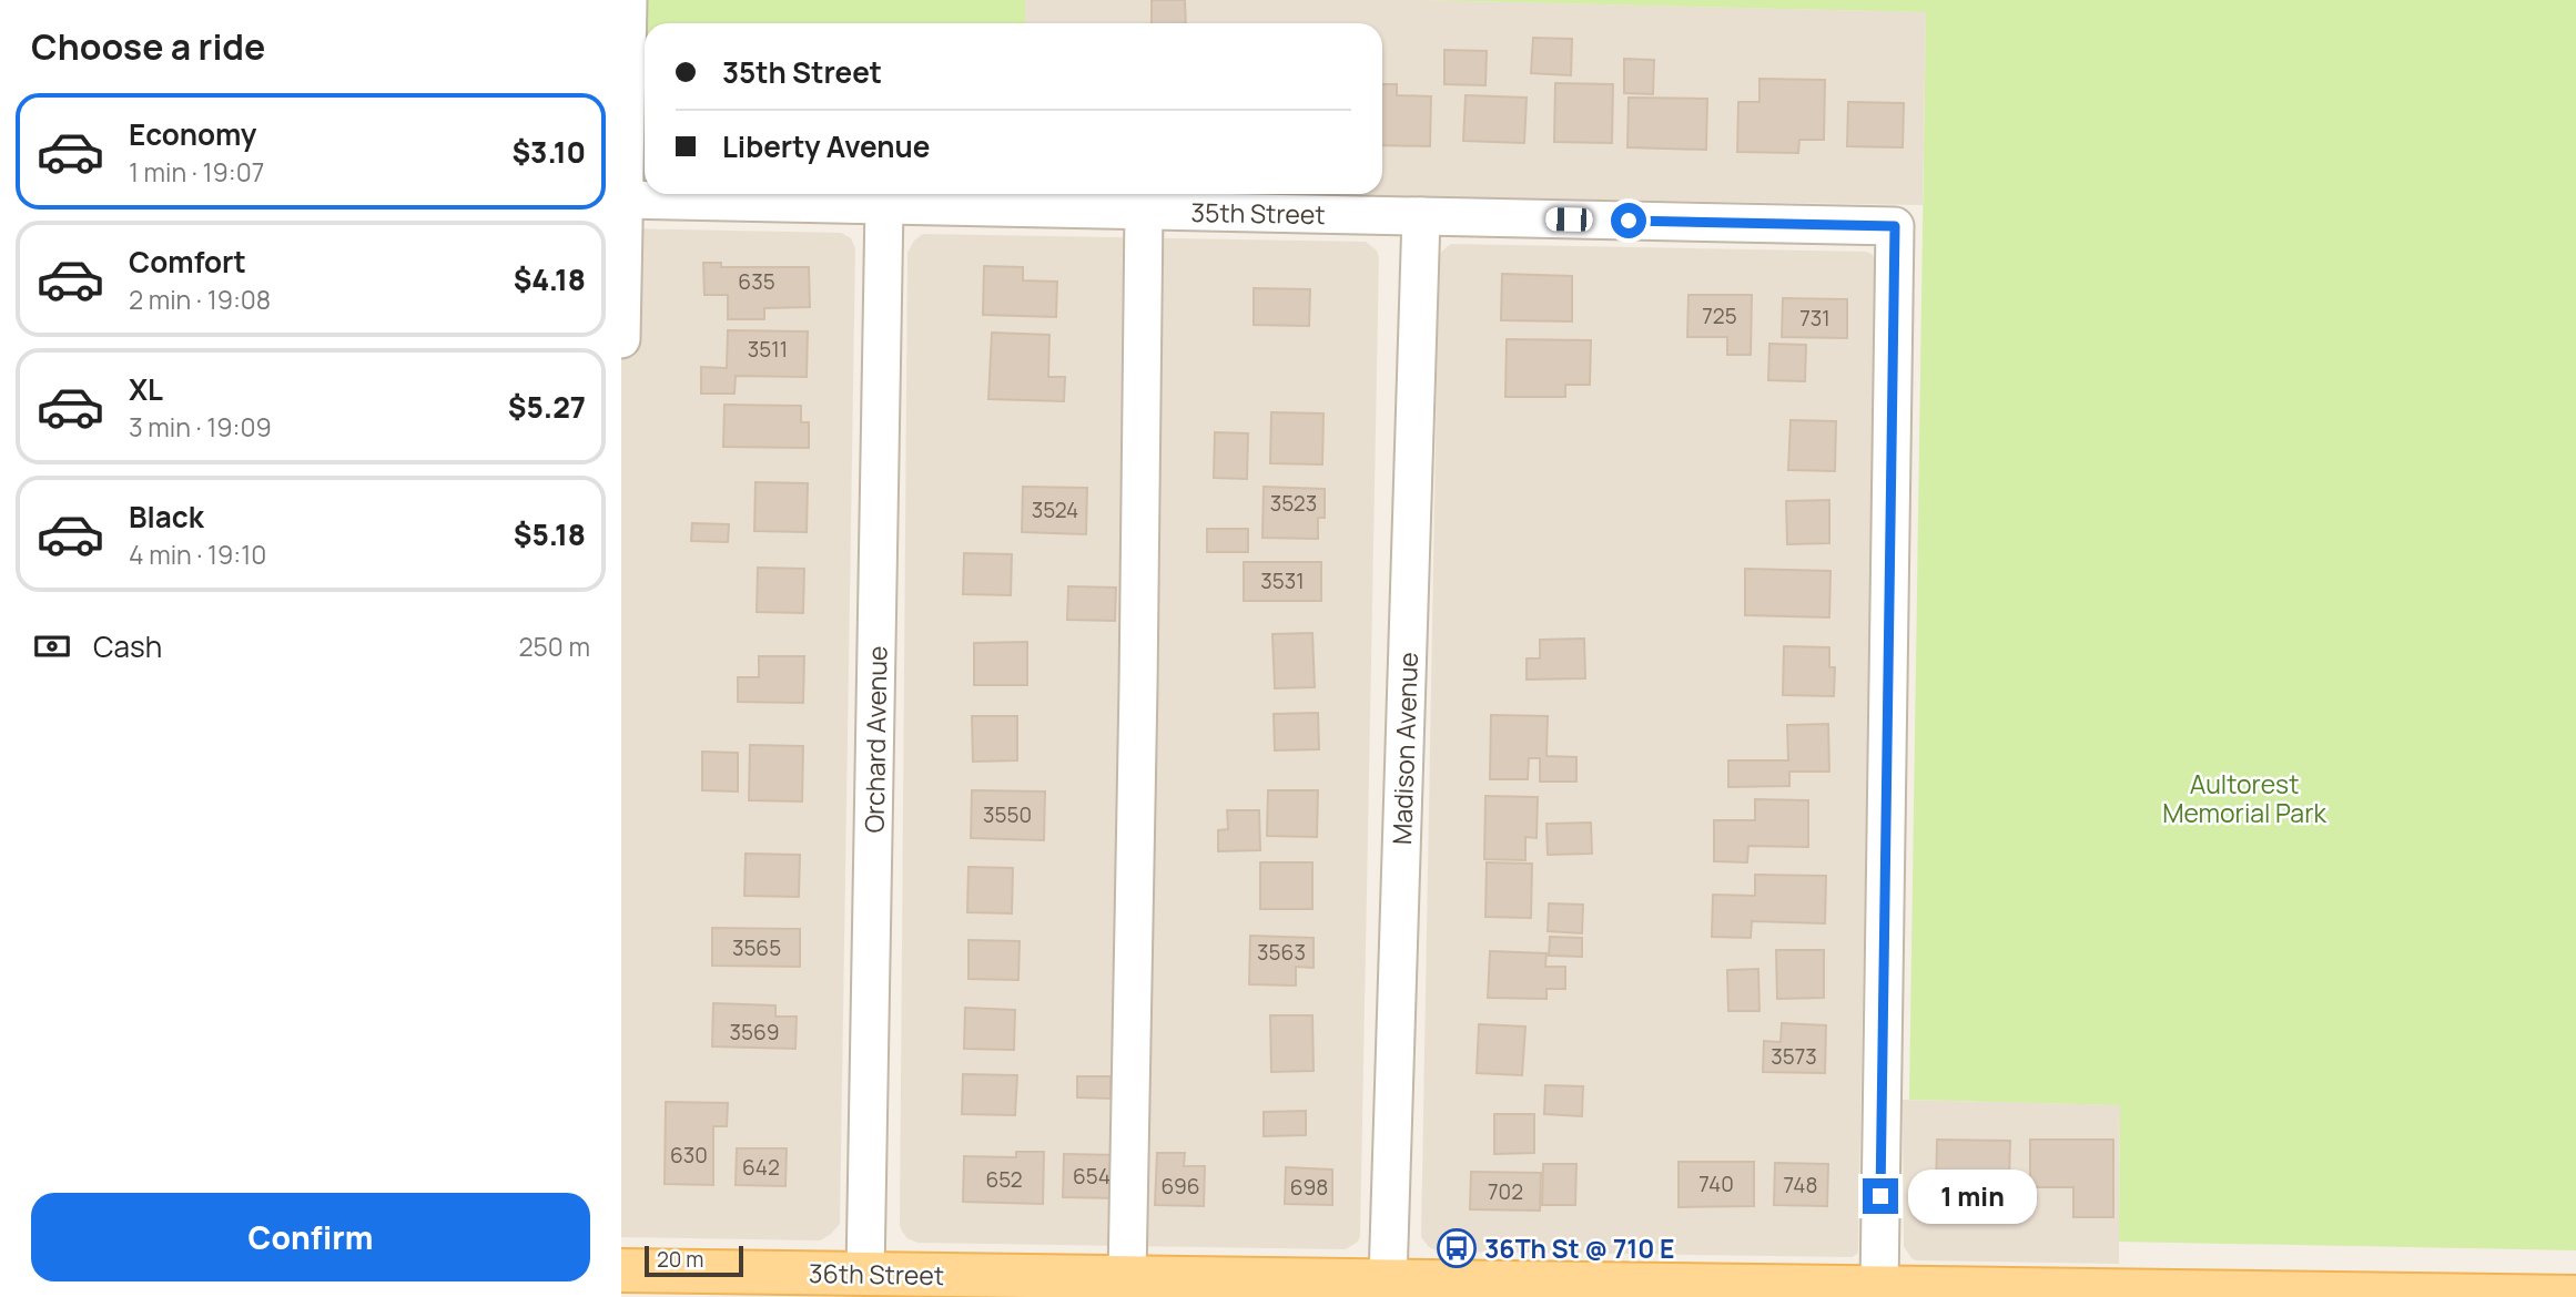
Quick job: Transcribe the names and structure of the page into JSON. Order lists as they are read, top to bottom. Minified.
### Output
{"streets":{"main road":["36th Street"],"street":["35th Street","Orchard Avenue","Madison Avenue"]},"crossings":[["35th Street","Orchard Avenue"],["35th Street","Madison Avenue"],["35th Street","36th Street"],["Orchard Avenue","36th Street"],["Madison Avenue","36th Street"]],"parks":["Aultorest Memorial Park"],"places":{"bus stop":["36Th St @ 710 E"]},"house_numbers":["635","725","731","3511","3523","3524","3531","3550","3565","3563","3569","3573","630","642","654","652","740","748","696","698","702"],"scale_bar":"20 m","page":{"heading":"Choose a ride","banner":["35th Street","Liberty Avenue"],"list":[{"name":"Economy","note":"1 min · 19:07","value":"$3.10"},{"name":"Comfort","note":"2 min · 19:08","value":"$4.18"},{"name":"XL","note":"3 min · 19:09","value":"$5.27"},{"name":"Black","note":"4 min · 19:10","value":"$5.18"}],"pay":["Cash","250 m"],"bubble":"1 min","buttons":"Confirm","scale":"20 m"}}
